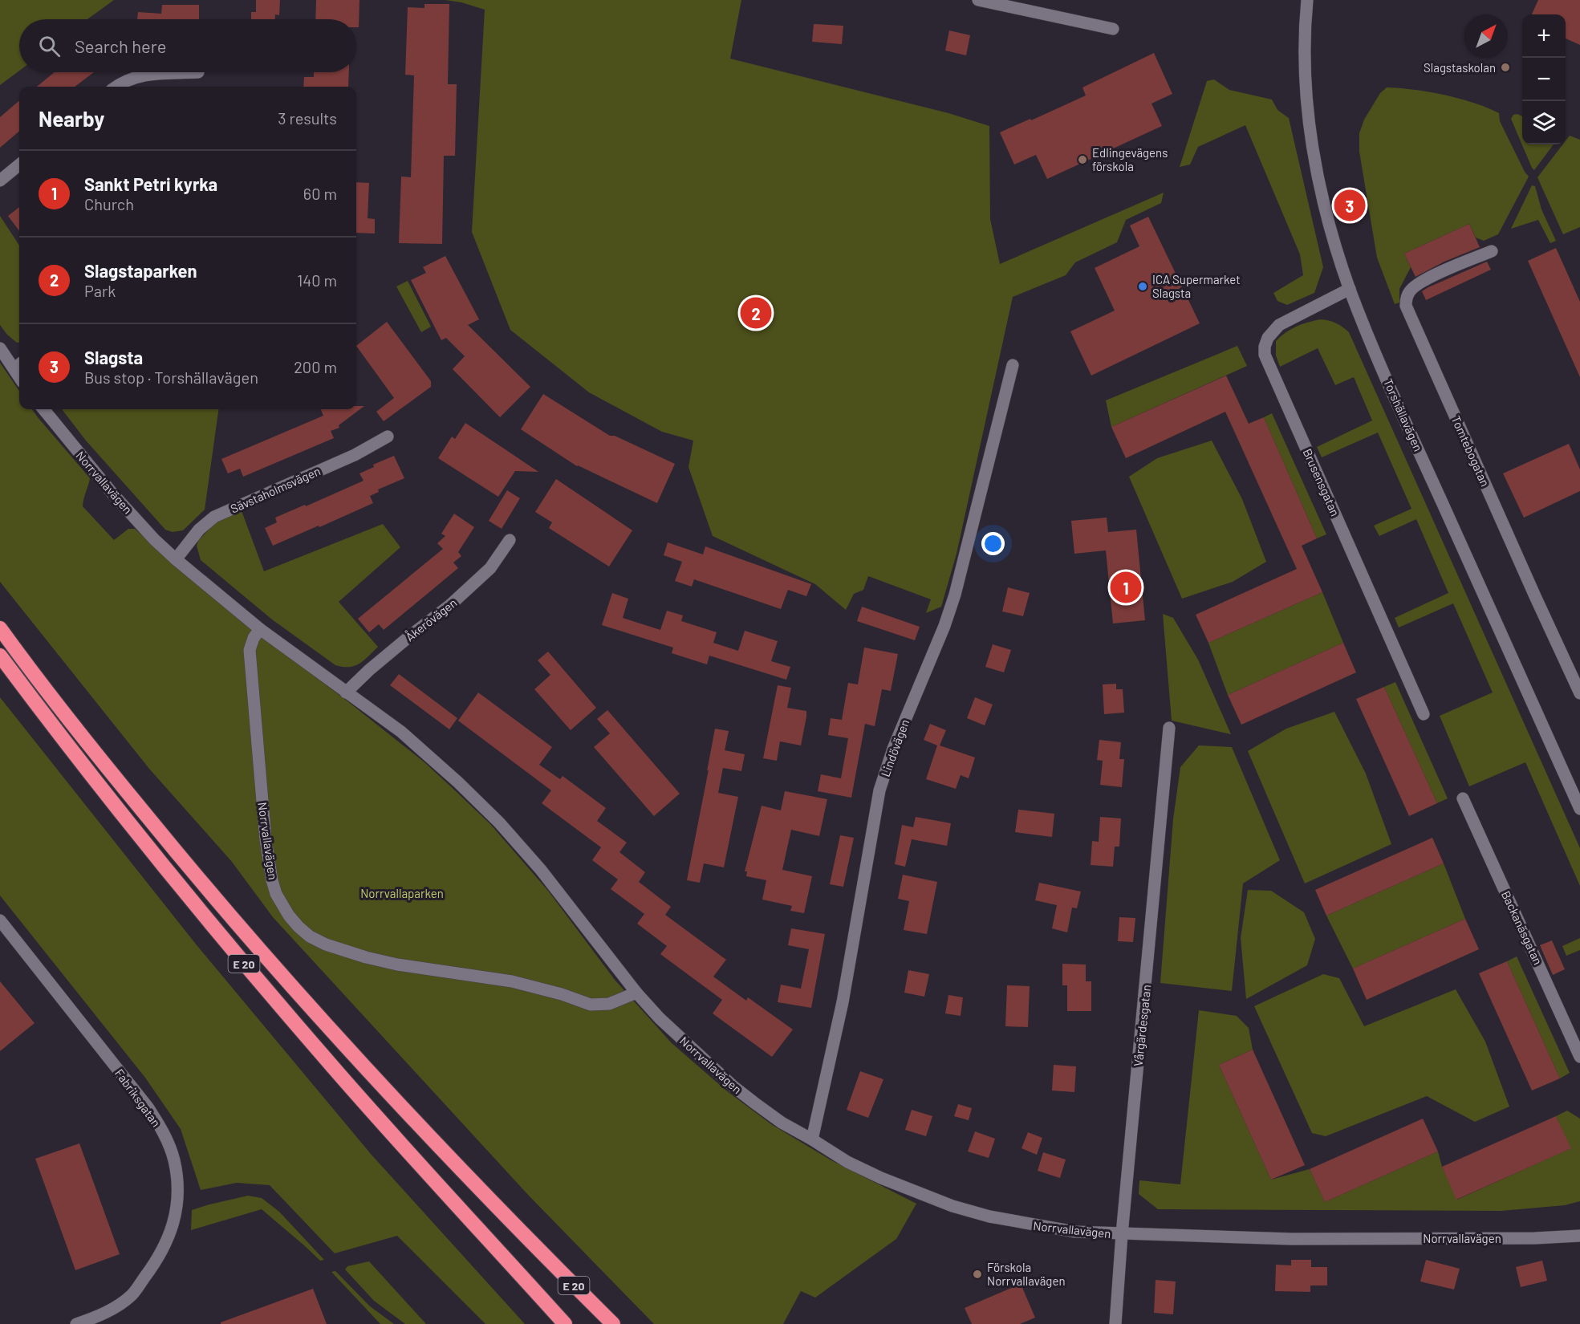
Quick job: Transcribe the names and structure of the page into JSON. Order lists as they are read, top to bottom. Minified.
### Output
{"streets":{"highway":["E 20"],"street":["Torshällavägen","Tomtebogatan","Norrvallavägen","Brusensgatan","Sävstaholmsvägen","Åkerövägen","Lindövägen","Backanäsgatan","Vårgärdesgatan","Fabriksgatan"]},"crossings":[["Torshällavägen","Brusensgatan"],["Norrvallavägen","Sävstaholmsvägen"],["Norrvallavägen","Åkerövägen"],["Norrvallavägen","Lindövägen"],["Norrvallavägen","Vårgärdesgatan"]],"parks":["Norrvallaparken"],"places":["Slagstaskolan","Edlingevägens förskola","ICA Supermarket Slagsta","Förskola Norrvallavägen"],"north":"top right","page":{"map_buttons":["+","−"],"search":"Search here","heading":["Nearby","3 results"],"list":[{"mark":"1","name":"Sankt Petri kyrka","note":"Church","value":"60 m"},{"mark":"2","name":"Slagstaparken","note":"Park","value":"140 m"},{"mark":"3","name":"Slagsta","note":"Bus stop · Torshällavägen","value":"200 m"}],"pins":["3","2","1"]}}
